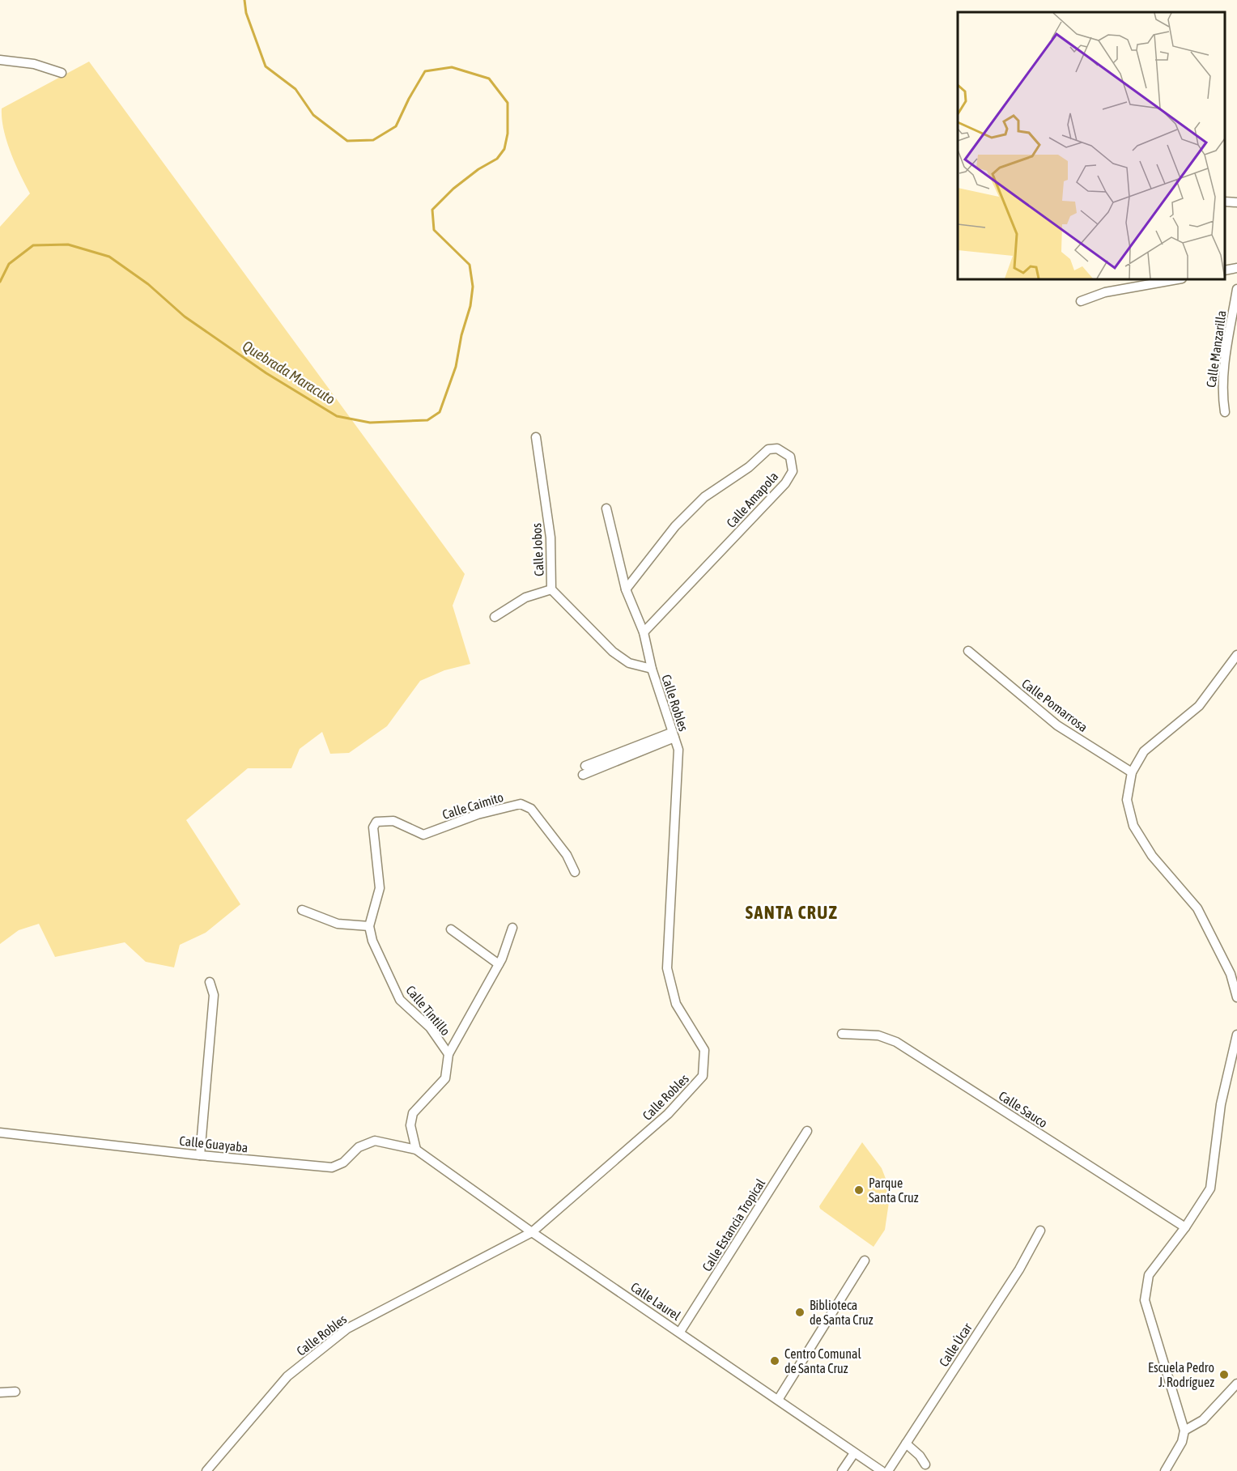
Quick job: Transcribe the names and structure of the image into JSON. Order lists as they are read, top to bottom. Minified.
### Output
{"streets":{"street":["Calle Manzarilla","Calle Amapola","Calle Jobos","Calle Robles","Calle Pomarrosa","Calle Caimito","Calle Tintillo","Calle Sauco","Calle Guayaba","Calle Estancia Tropical","Calle Laurel","Calle Úcar"]},"crossings":[["Calle Amapola","Calle Robles"],["Calle Jobos","Calle Robles"],["Calle Robles","Calle Laurel"],["Calle Caimito","Calle Tintillo"],["Calle Tintillo","Calle Guayaba"],["Calle Tintillo","Calle Laurel"],["Calle Guayaba","Calle Laurel"],["Calle Estancia Tropical","Calle Laurel"]],"districts":["SANTA CRUZ"],"water":["Quebrada Maracuto"],"places":["Parque Santa Cruz","Biblioteca de Santa Cruz","Centro Comunal de Santa Cruz","Escuela Pedro J. Rodríguez"]}
